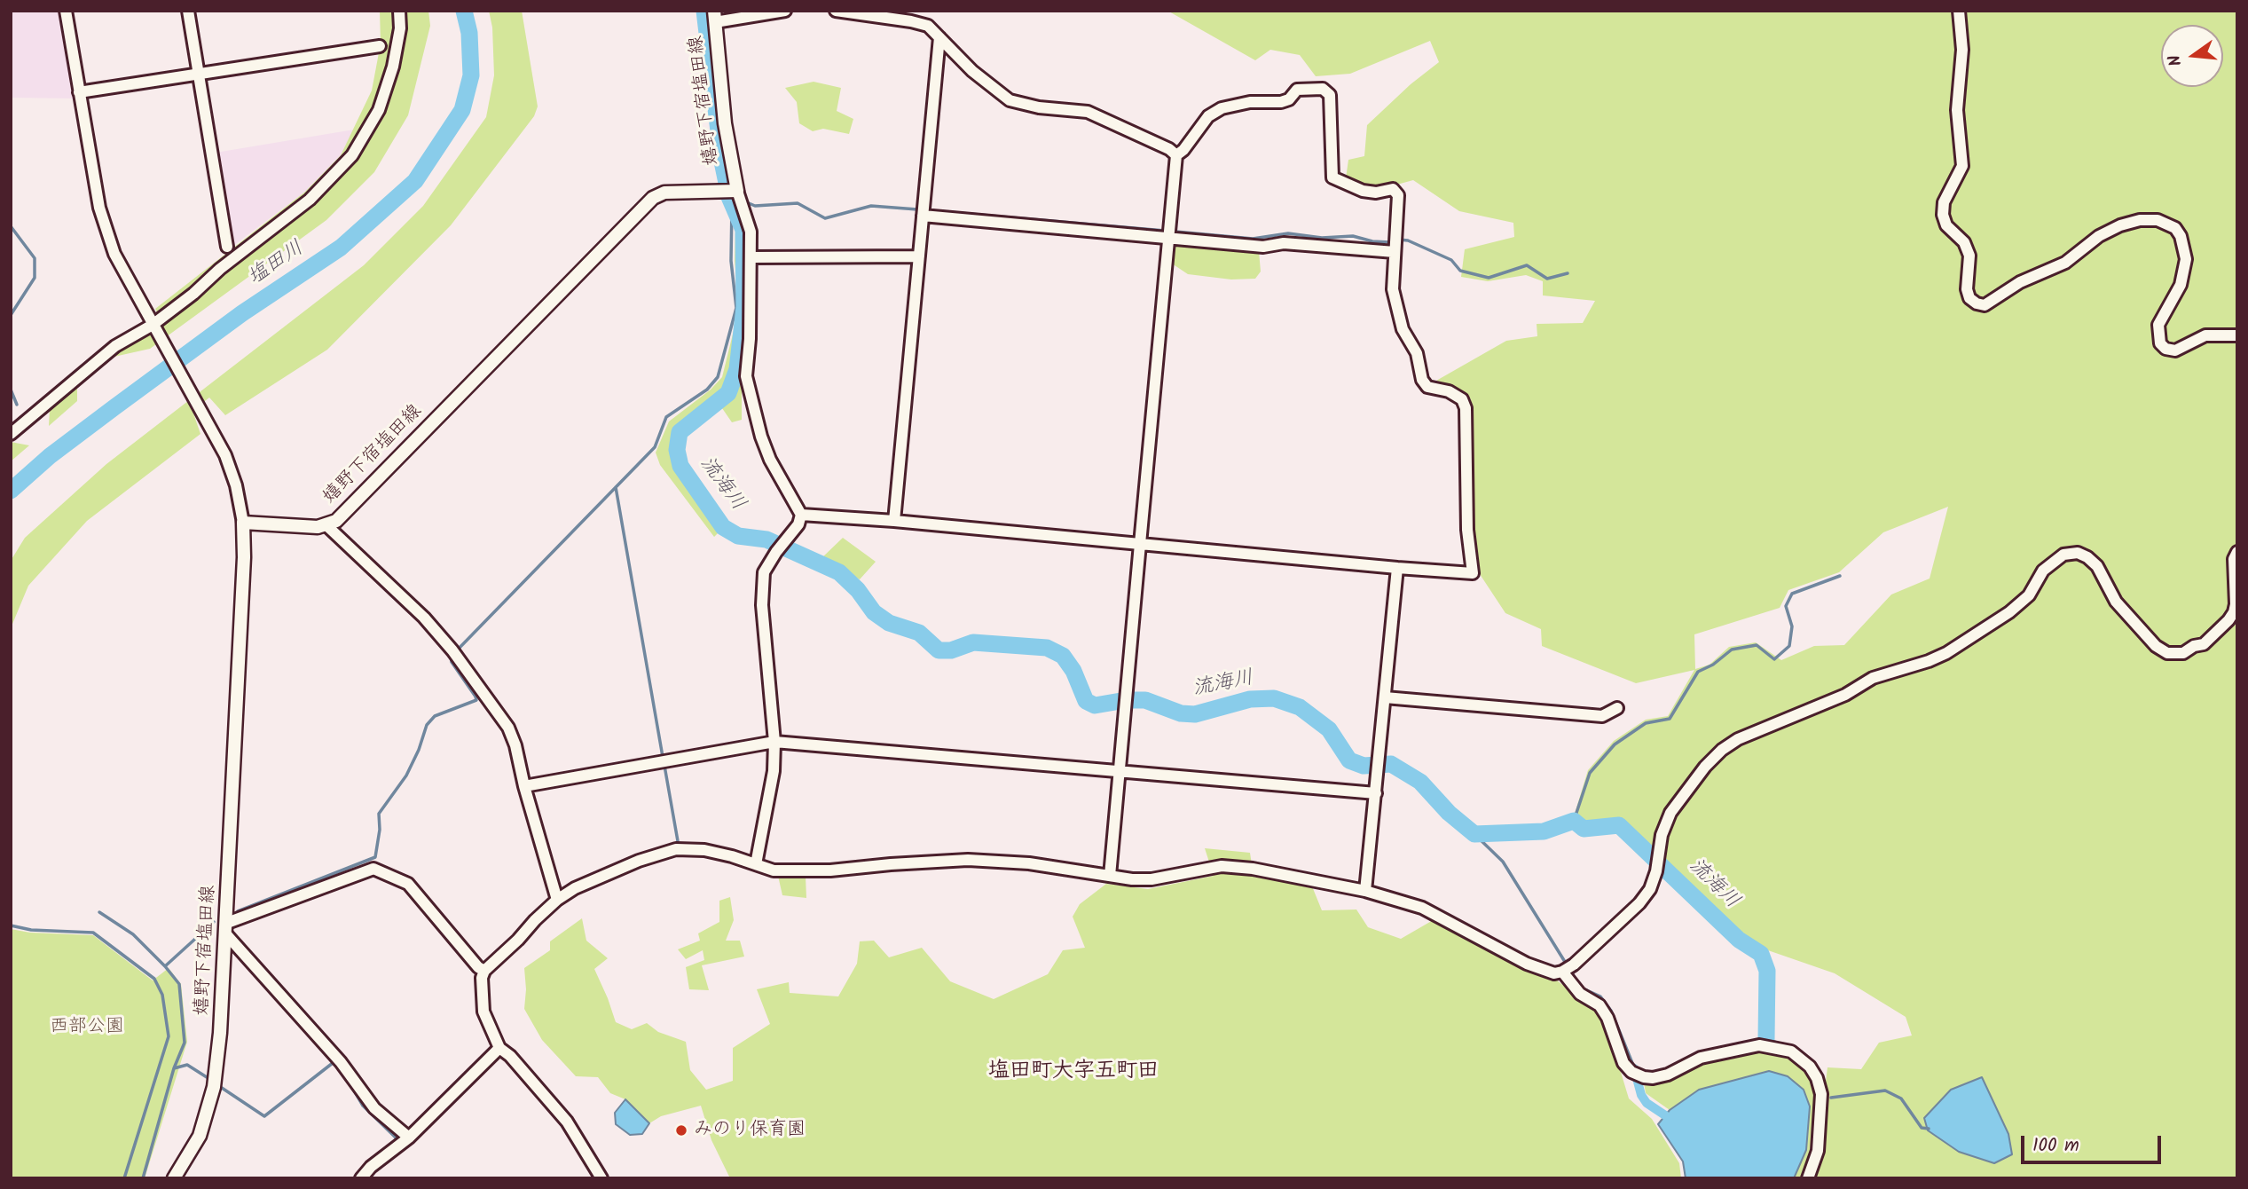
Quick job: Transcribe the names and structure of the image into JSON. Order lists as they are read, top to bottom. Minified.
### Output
{"streets":{"main road":["嬉野下宿塩田線"]},"districts":["塩田町大字五町田"],"water":["塩田川","流海川"],"parks":["西部公園"],"places":["みのり保育園"],"scale_bar":"100 m","north":"left"}
